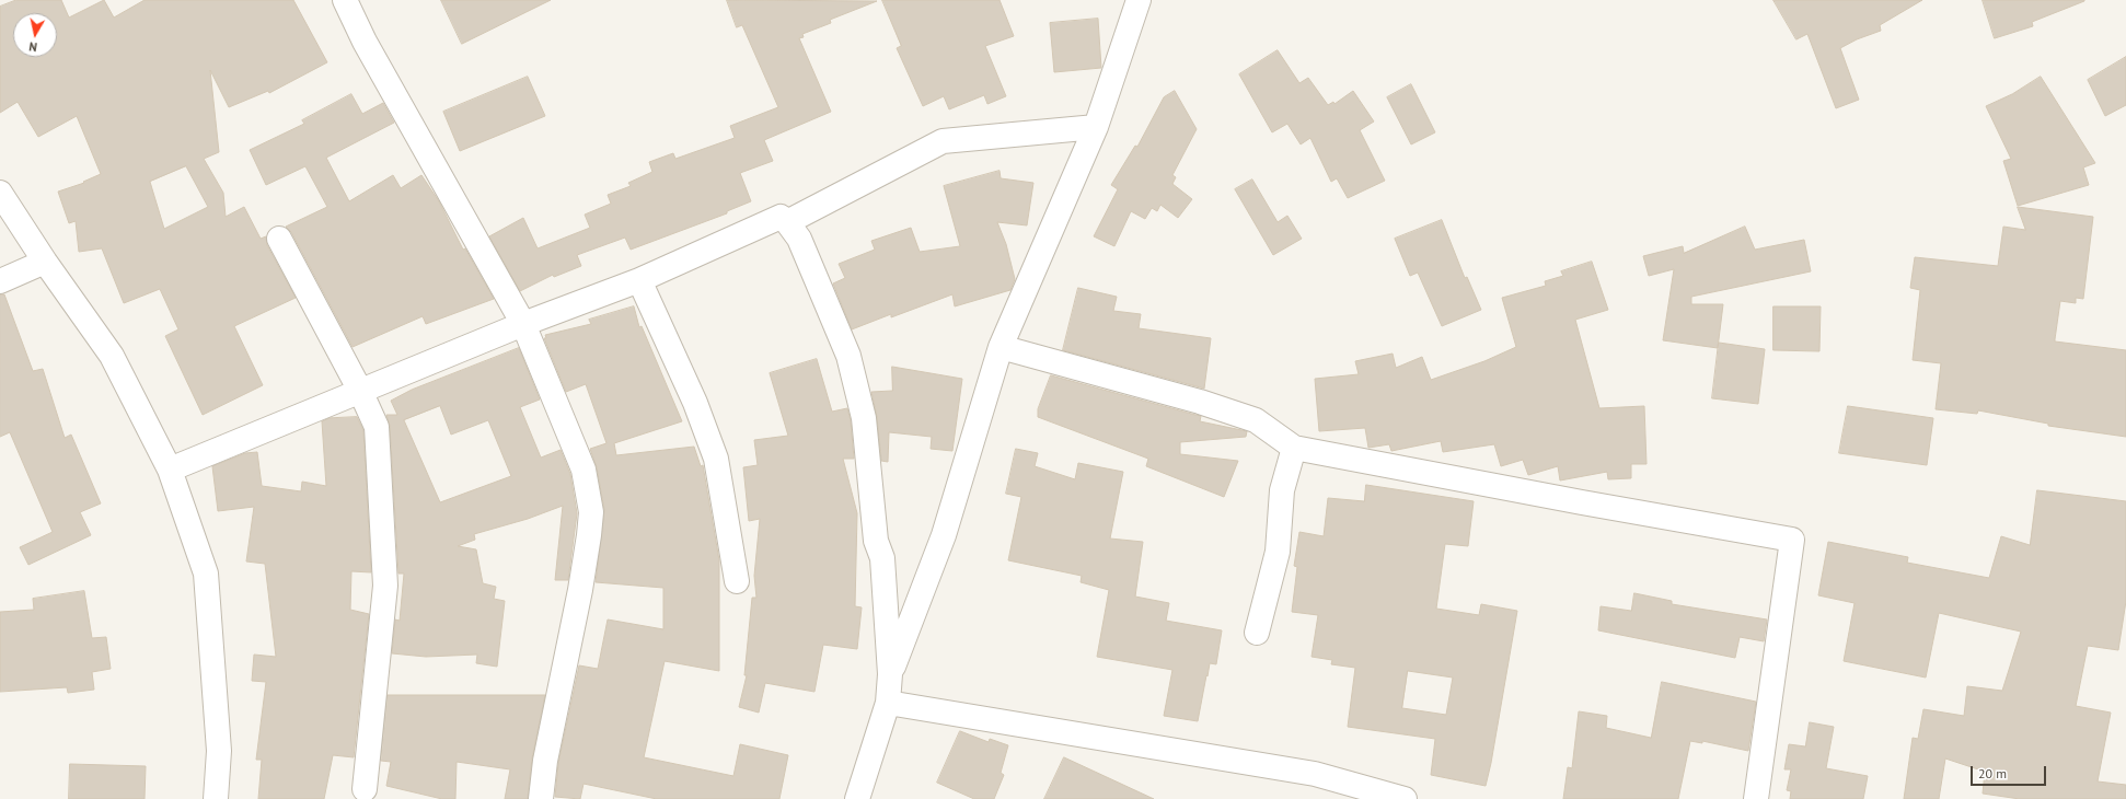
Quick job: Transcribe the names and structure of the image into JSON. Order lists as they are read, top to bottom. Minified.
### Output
{"scale_bar":"20 m","north":"bottom"}
